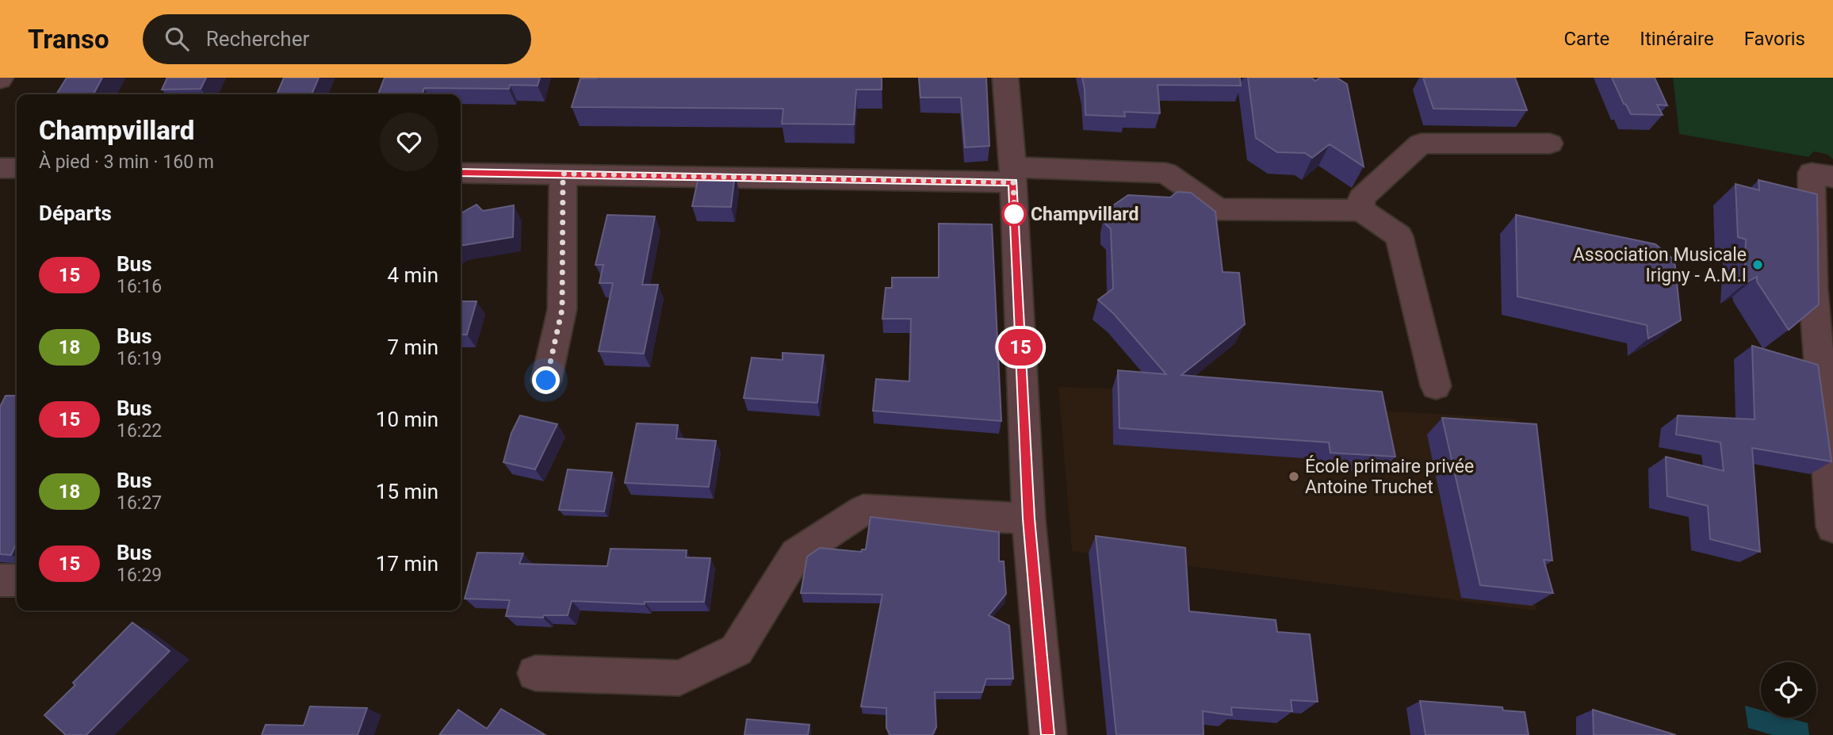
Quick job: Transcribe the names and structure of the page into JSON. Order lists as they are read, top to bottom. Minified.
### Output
{"places":["Champvillard","Association Musicale Irigny - A.M.I","École primaire privée Antoine Truchet"],"lines":["bus line 15"],"page":{"header":"Transo","search":"Rechercher","nav":["Carte","Itinéraire","Favoris"],"on_map":"15","heading":[["Champvillard","À pied · 3 min · 160 m"],"Départs"],"list":[{"mark":"15","name":"Bus","note":"16:16","value":"4 min"},{"mark":"18","name":"Bus","note":"16:19","value":"7 min"},{"mark":"15","name":"Bus","note":"16:22","value":"10 min"},{"mark":"18","name":"Bus","note":"16:27","value":"15 min"},{"mark":"15","name":"Bus","note":"16:29","value":"17 min"}]}}
